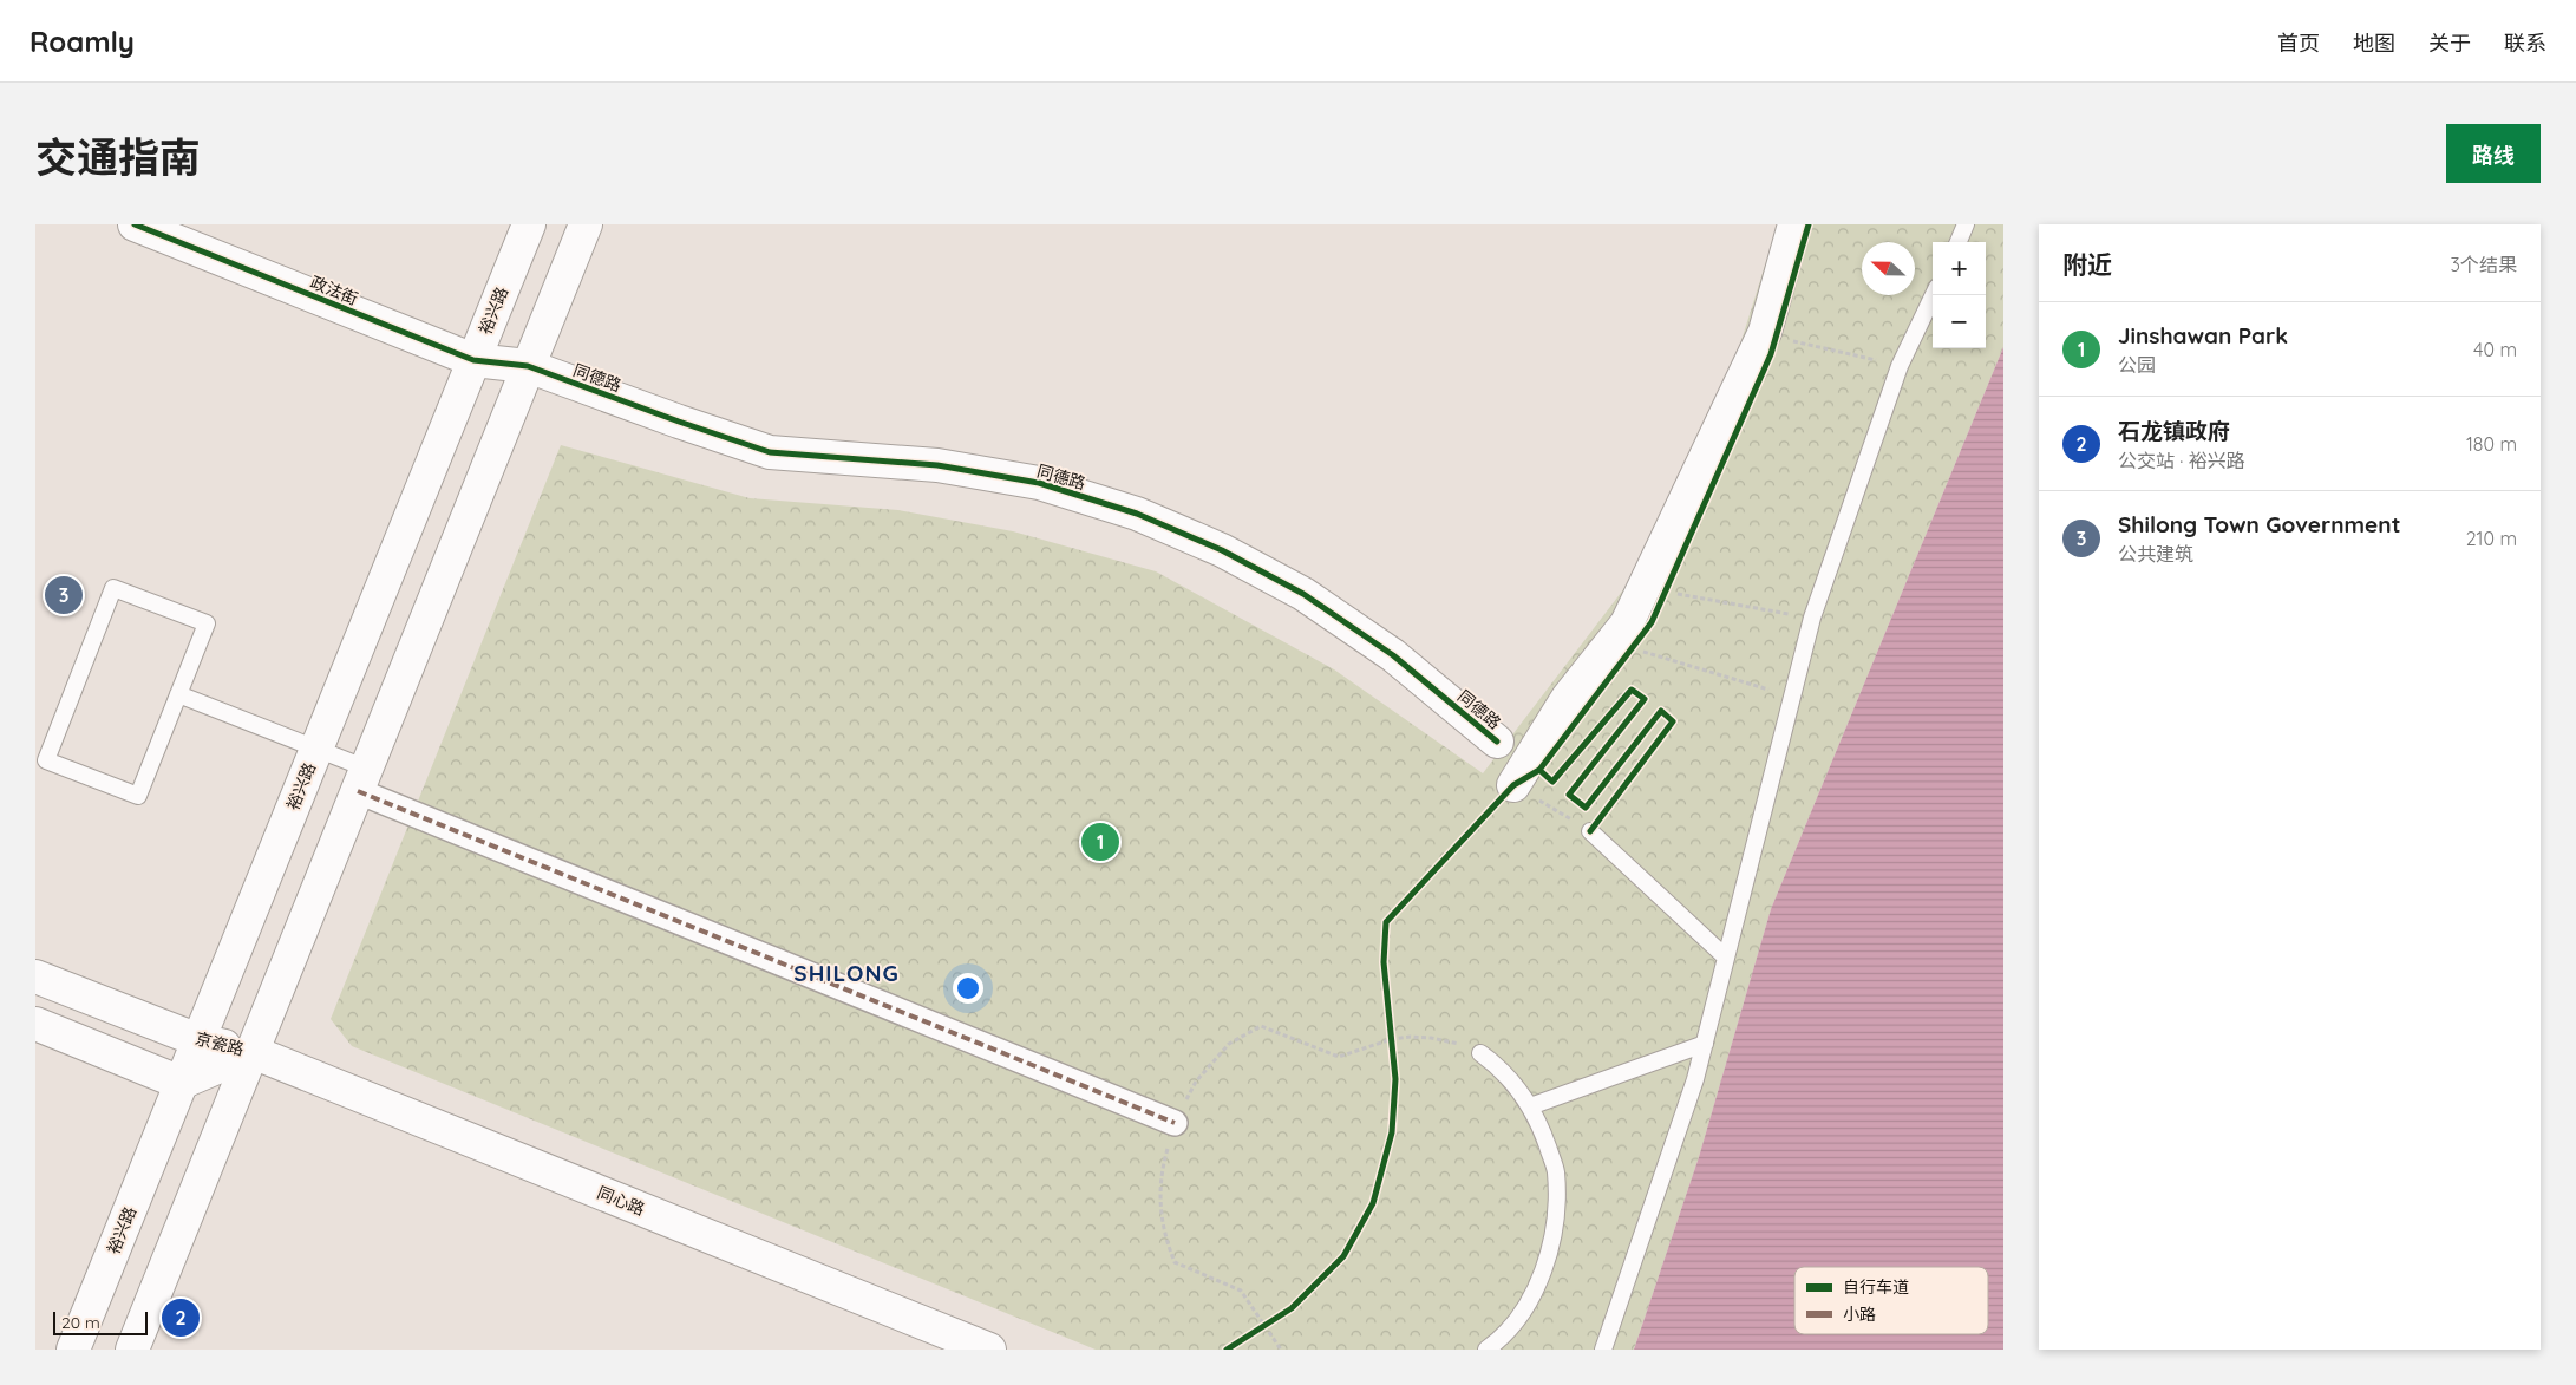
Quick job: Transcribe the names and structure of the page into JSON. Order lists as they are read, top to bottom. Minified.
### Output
{"streets":{"street":["政法街","裕兴路","同德路","京瓷路","同心路"]},"crossings":[["政法街","裕兴路"],["政法街","同德路"],["裕兴路","京瓷路"],["京瓷路","同心路"]],"districts":["SHILONG"],"legend":["自行车道","小路"],"scale_bar":"20 m","north":"left","page":{"header":"Roamly","nav":["首页","地图","关于","联系"],"title":"交通指南","buttons":"路线","heading":["附近","3个结果"],"map_buttons":["+","−"],"list":[{"mark":"1","name":"Jinshawan Park","note":"公园","value":"40 m"},{"mark":"2","name":"石龙镇政府","note":"公交站 · 裕兴路","value":"180 m"},{"mark":"3","name":"Shilong Town Government","note":"公共建筑","value":"210 m"}],"pins":["3","1","2"],"scale":"20 m"}}
